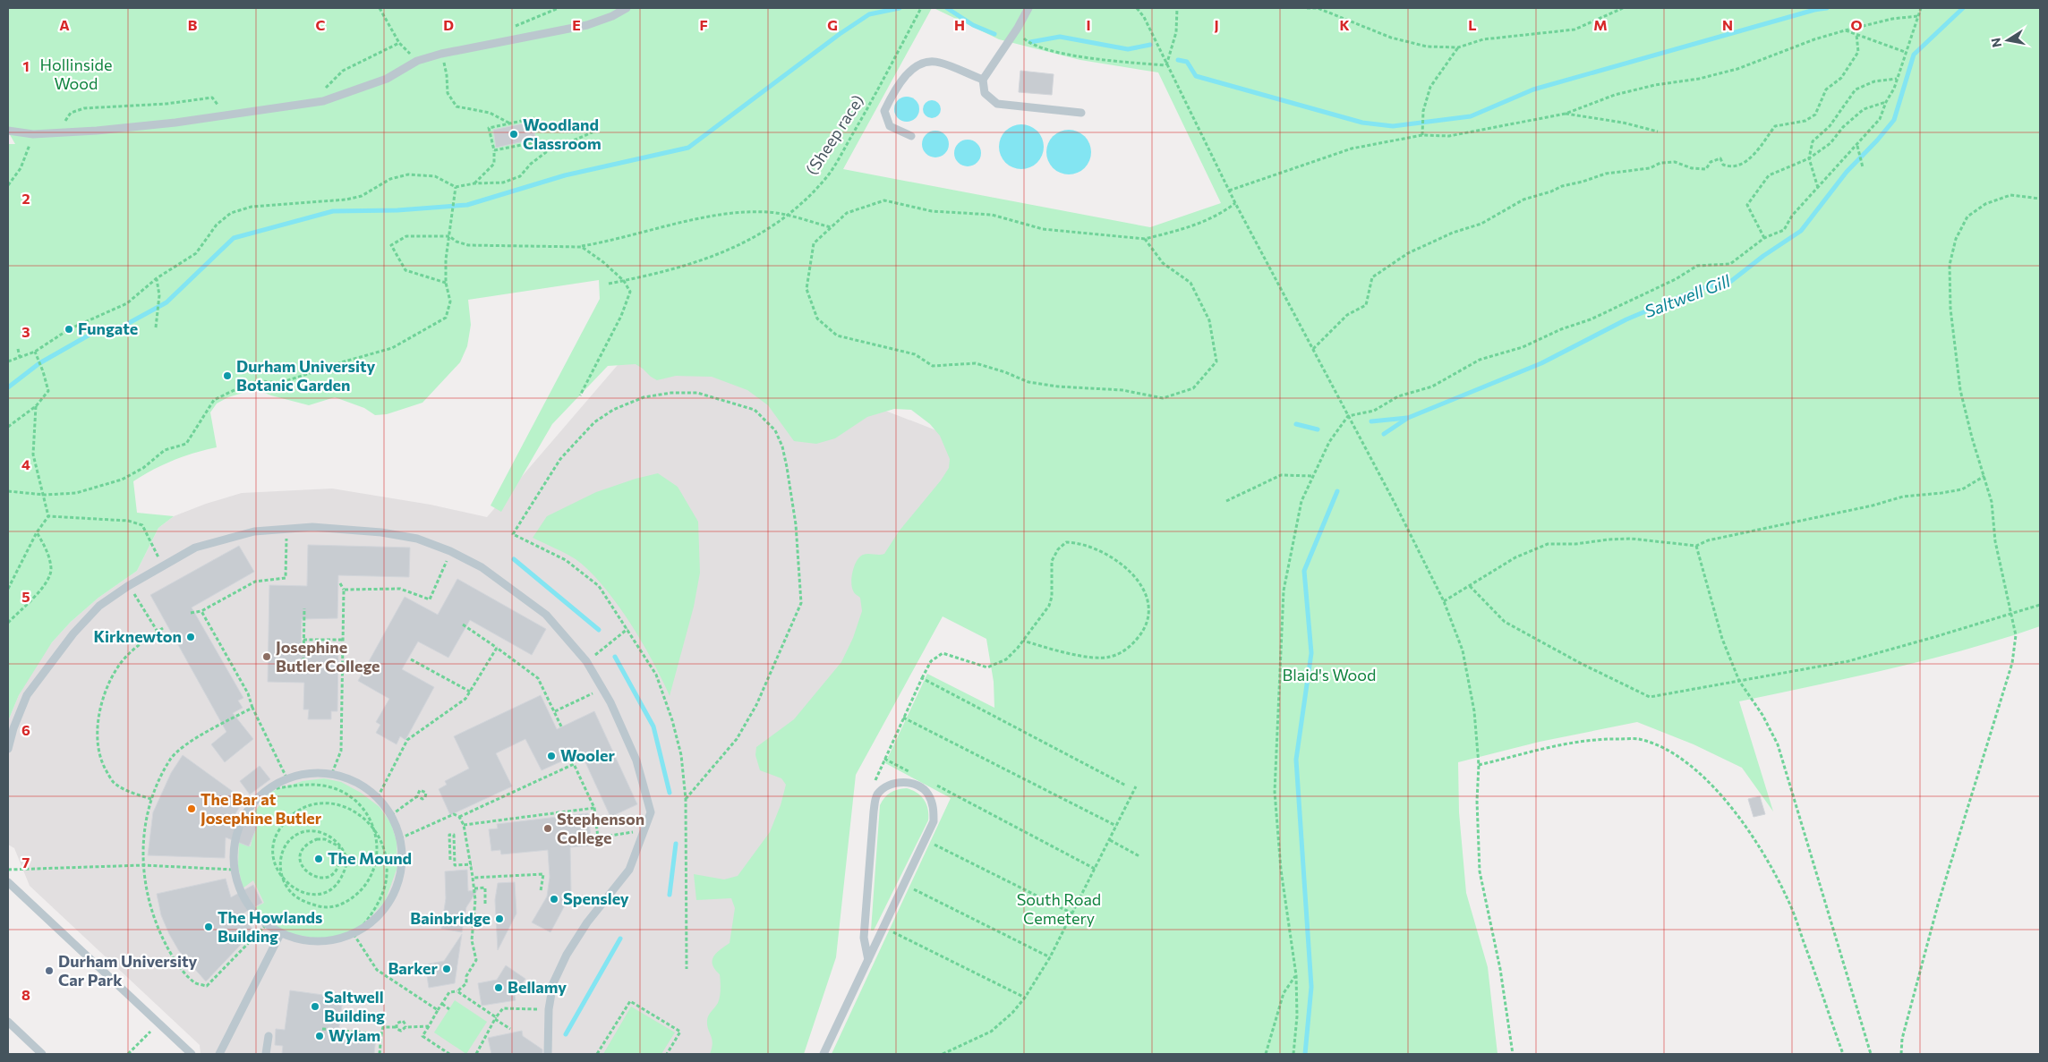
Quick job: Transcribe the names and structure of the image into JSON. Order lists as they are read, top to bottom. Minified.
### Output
{"streets":{"path":["(Sheep race)"]},"water":["Saltwell Gill"],"parks":["Hollinside Wood","Blaid's Wood","South Road Cemetery"],"places":["Woodland Classroom","Fungate","Durham University Botanic Garden","Kirknewton","Josephine Butler College","Wooler","The Bar at Josephine Butler","Stephenson College","The Mound","Spensley","Bainbridge","The Howlands Building","Barker","Durham University Car Park","Bellamy","Saltwell Building","Wylam"],"north":"left","grid":{"columns":["A","B","C","D","E","F","G","H","I","J","K","L","M","N","O"],"rows":["1","2","3","4","5","6","7","8"]}}
